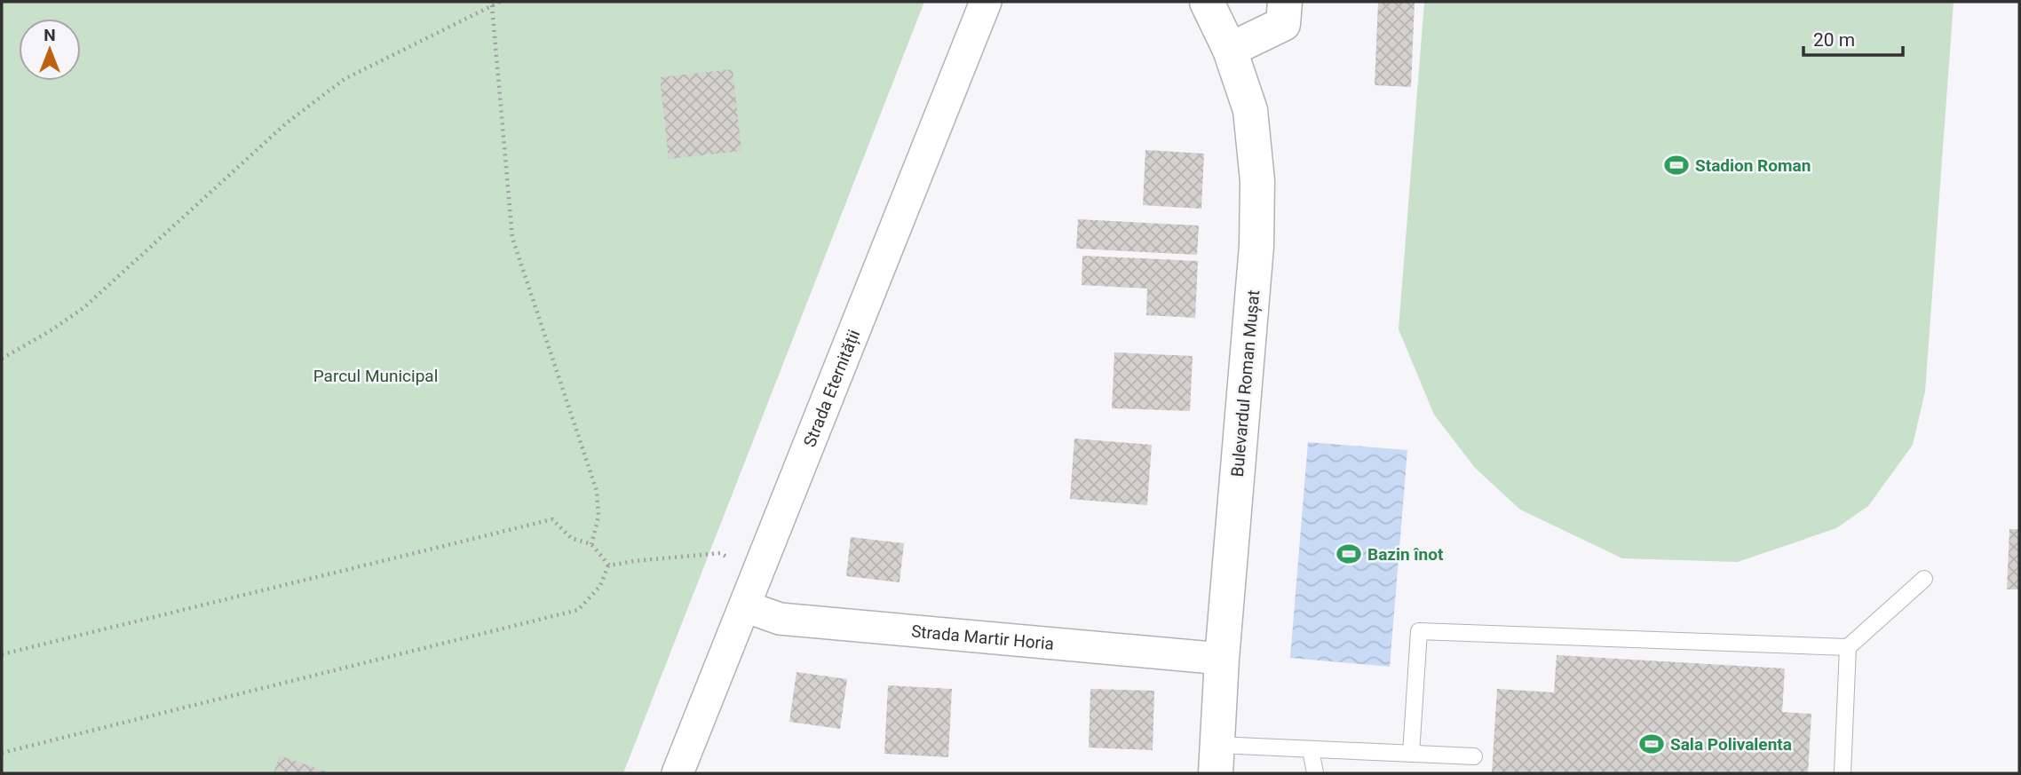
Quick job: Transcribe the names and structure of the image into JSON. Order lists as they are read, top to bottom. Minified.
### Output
{"streets":{"street":["Bulevardul Roman Mușat","Strada Eternității","Strada Martir Horia"]},"crossings":[["Bulevardul Roman Mușat","Strada Martir Horia"],["Strada Eternității","Strada Martir Horia"]],"parks":["Parcul Municipal"],"places":{"sports":["Stadion Roman","Bazin înot","Sala Polivalenta"]},"scale_bar":"20 m","north":"top"}
